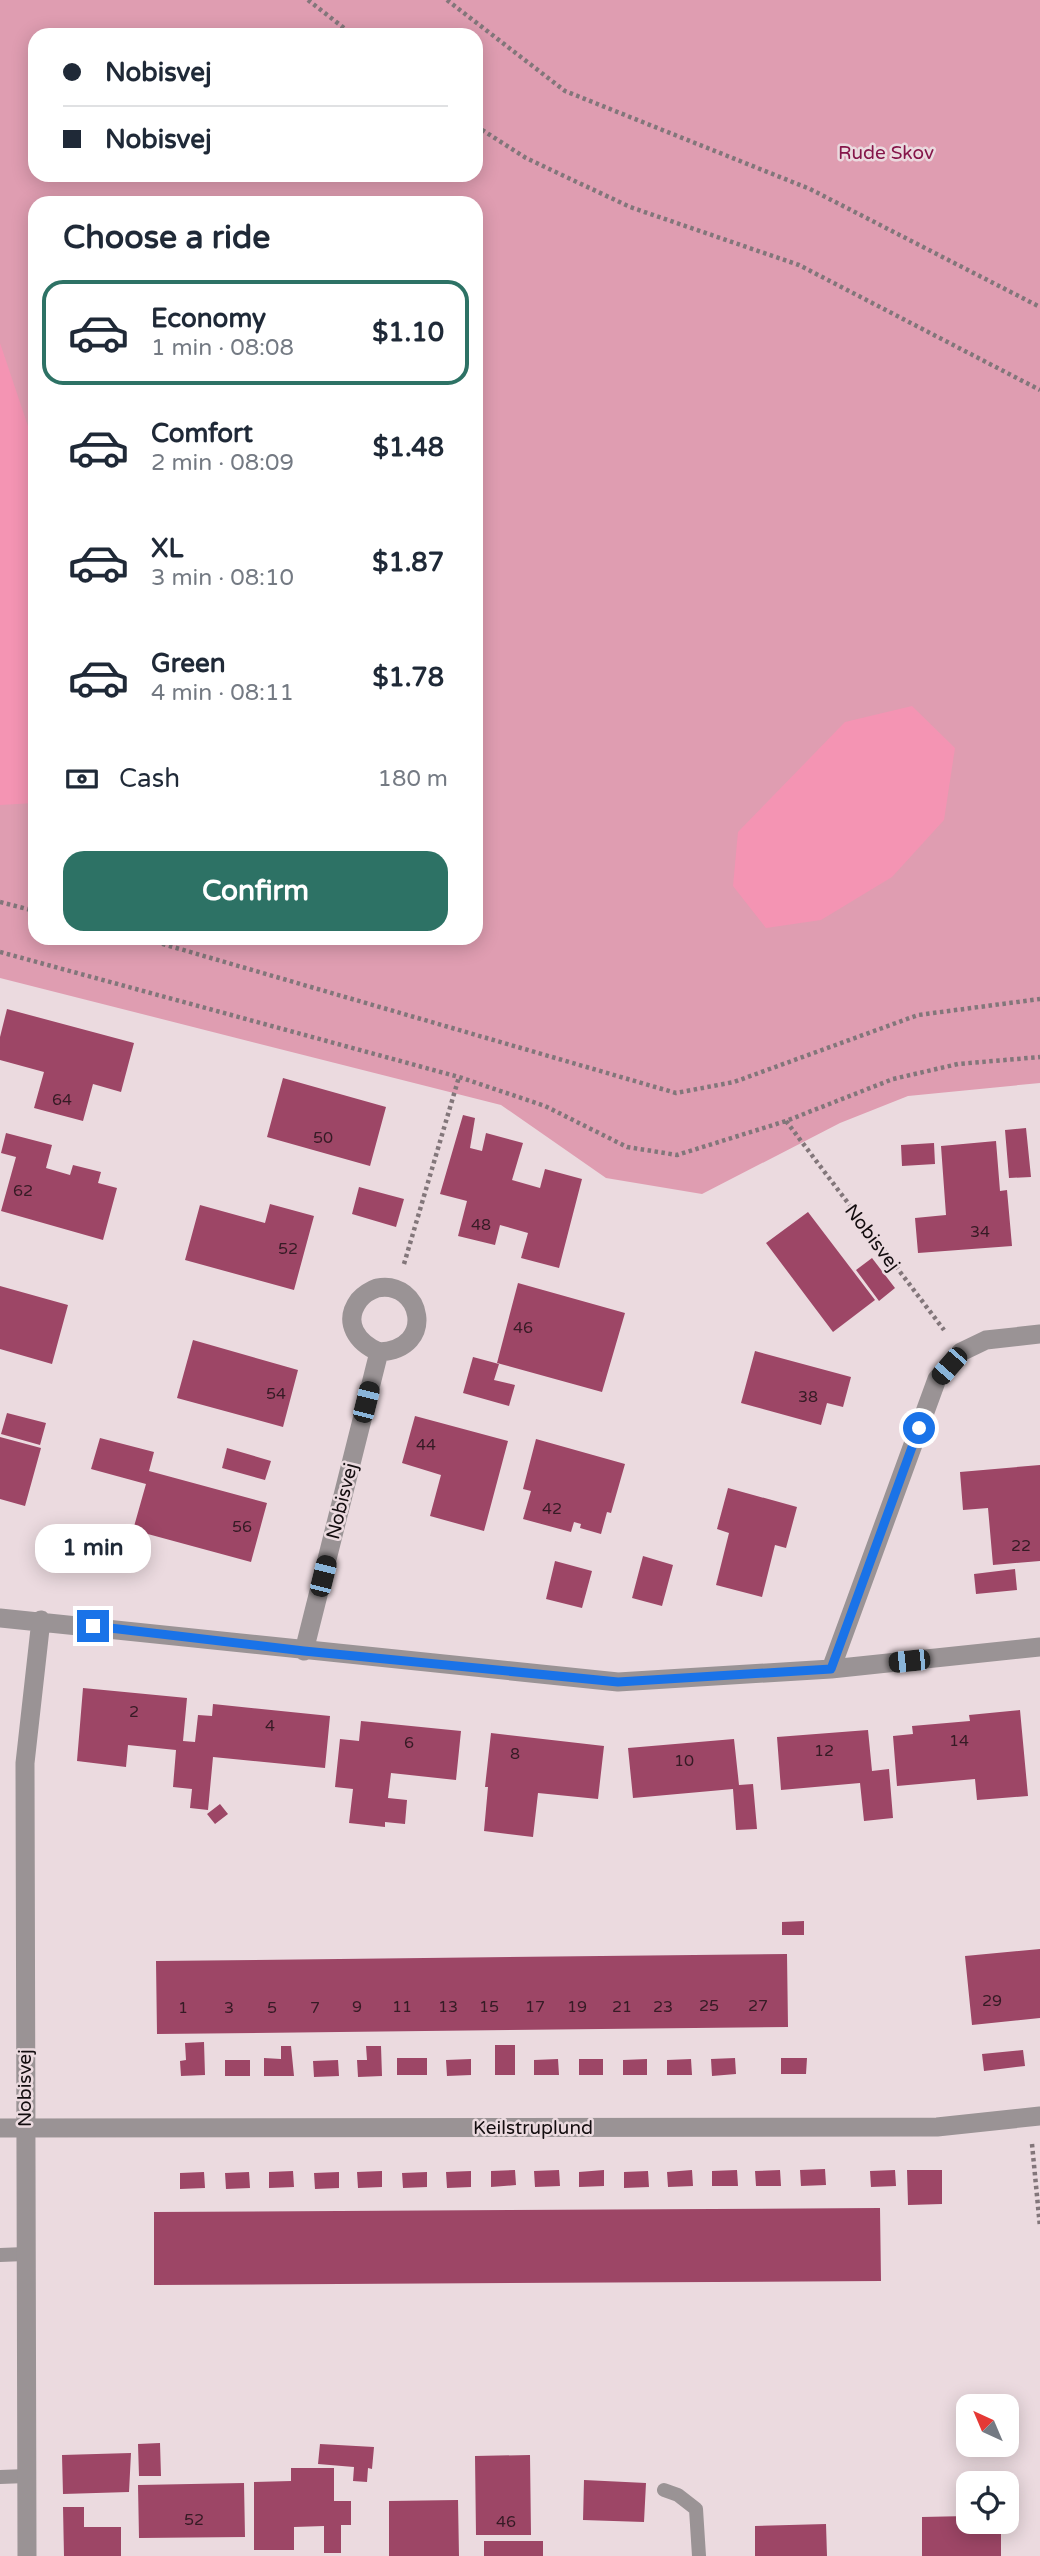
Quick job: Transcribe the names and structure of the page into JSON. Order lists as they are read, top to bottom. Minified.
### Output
{"streets":{"street":["Nobisvej","Keilstruplund"]},"crossings":[["Nobisvej","Keilstruplund"]],"parks":["Rude Skov"],"house_numbers":["64","50","62","48","34","52","46","54","38","44","42","56","22","2","4","14","6","12","8","10","29","25","27","9","11","13","15","17","19","21","23","1","3","5","7","52","46"],"north":"top left","page":{"banner":["Nobisvej","Nobisvej"],"heading":"Choose a ride","list":[{"name":"Economy","note":"1 min · 08:08","value":"$1.10"},{"name":"Comfort","note":"2 min · 08:09","value":"$1.48"},{"name":"XL","note":"3 min · 08:10","value":"$1.87"},{"name":"Green","note":"4 min · 08:11","value":"$1.78"}],"pay":["Cash","180 m"],"buttons":"Confirm","bubble":"1 min"}}
